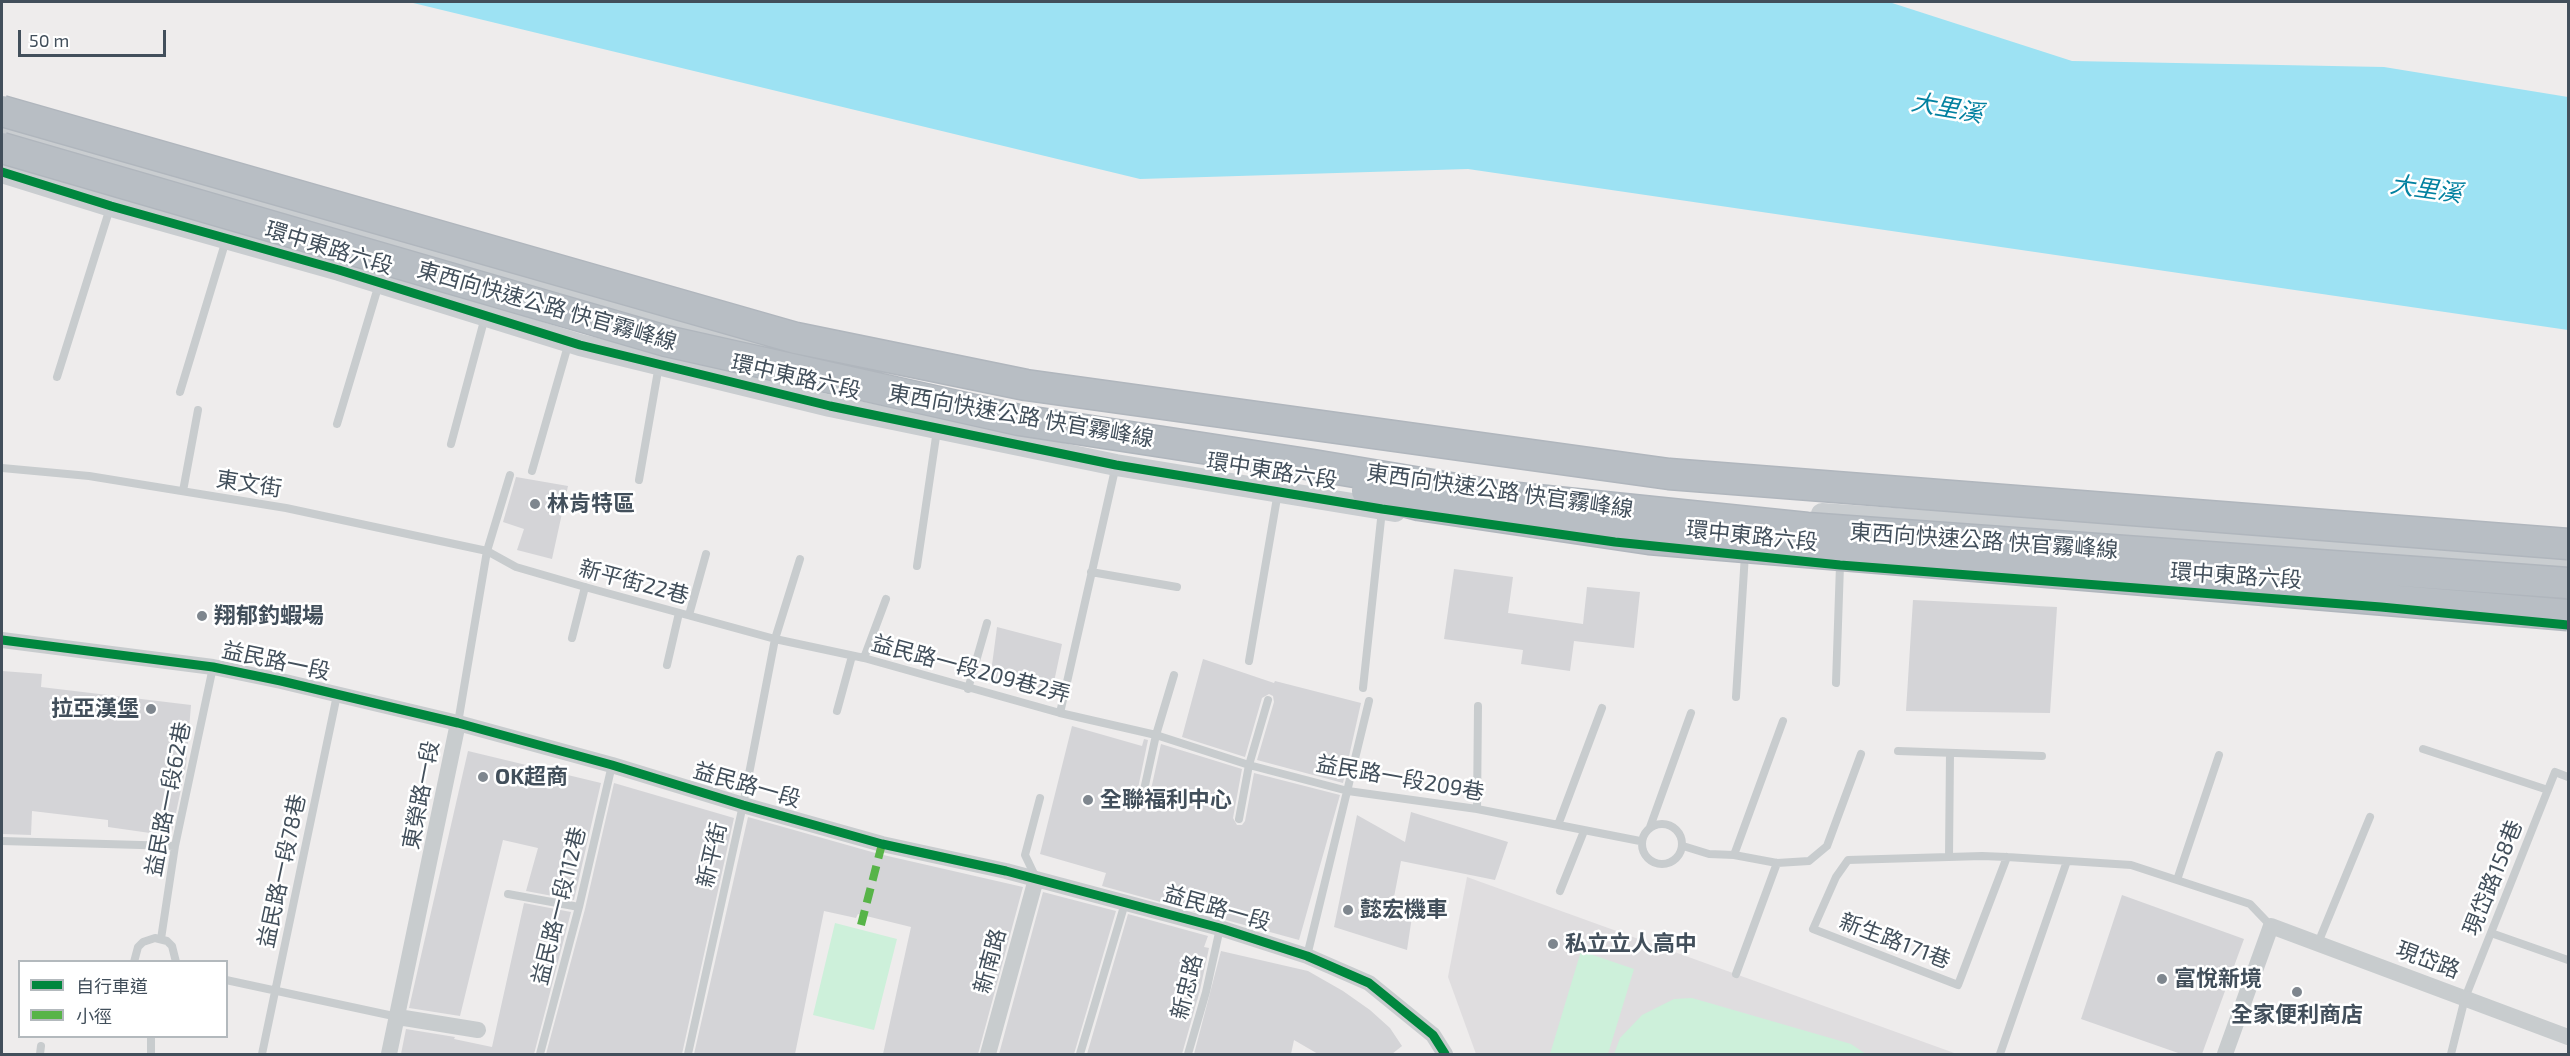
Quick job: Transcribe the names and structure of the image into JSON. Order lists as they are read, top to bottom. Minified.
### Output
{"streets":{"highway":["東西向快速公路 快官霧峰線"],"street":["環中東路六段","益民路一段","東榮路一段","現岱路","新南路"],"lane":["東文街","新平街22巷","益民路一段209巷2弄","益民路一段209巷","益民路一段62巷","新平街","益民路一段78巷","現岱路158巷","益民路一段112巷","新生路171巷","新忠路"]},"crossings":[["東文街","新平街22巷"],["東文街","東榮路一段"],["新平街22巷","益民路一段209巷2弄"],["新平街22巷","東榮路一段"],["新平街22巷","新平街"],["益民路一段","東榮路一段"],["益民路一段","益民路一段62巷"],["益民路一段","新平街"],["益民路一段","益民路一段78巷"],["益民路一段","益民路一段112巷"],["益民路一段","新南路"],["益民路一段","新忠路"],["益民路一段209巷2弄","益民路一段209巷"],["益民路一段209巷2弄","新平街"],["現岱路158巷","現岱路"],["新生路171巷","現岱路"]],"water":["大里溪"],"places":["林肯特區","翔郁釣蝦場","拉亞漢堡","OK超商","全聯福利中心","懿宏機車","私立立人高中","富悅新境","全家便利商店"],"legend":["自行車道","小徑"],"scale_bar":"50 m"}
